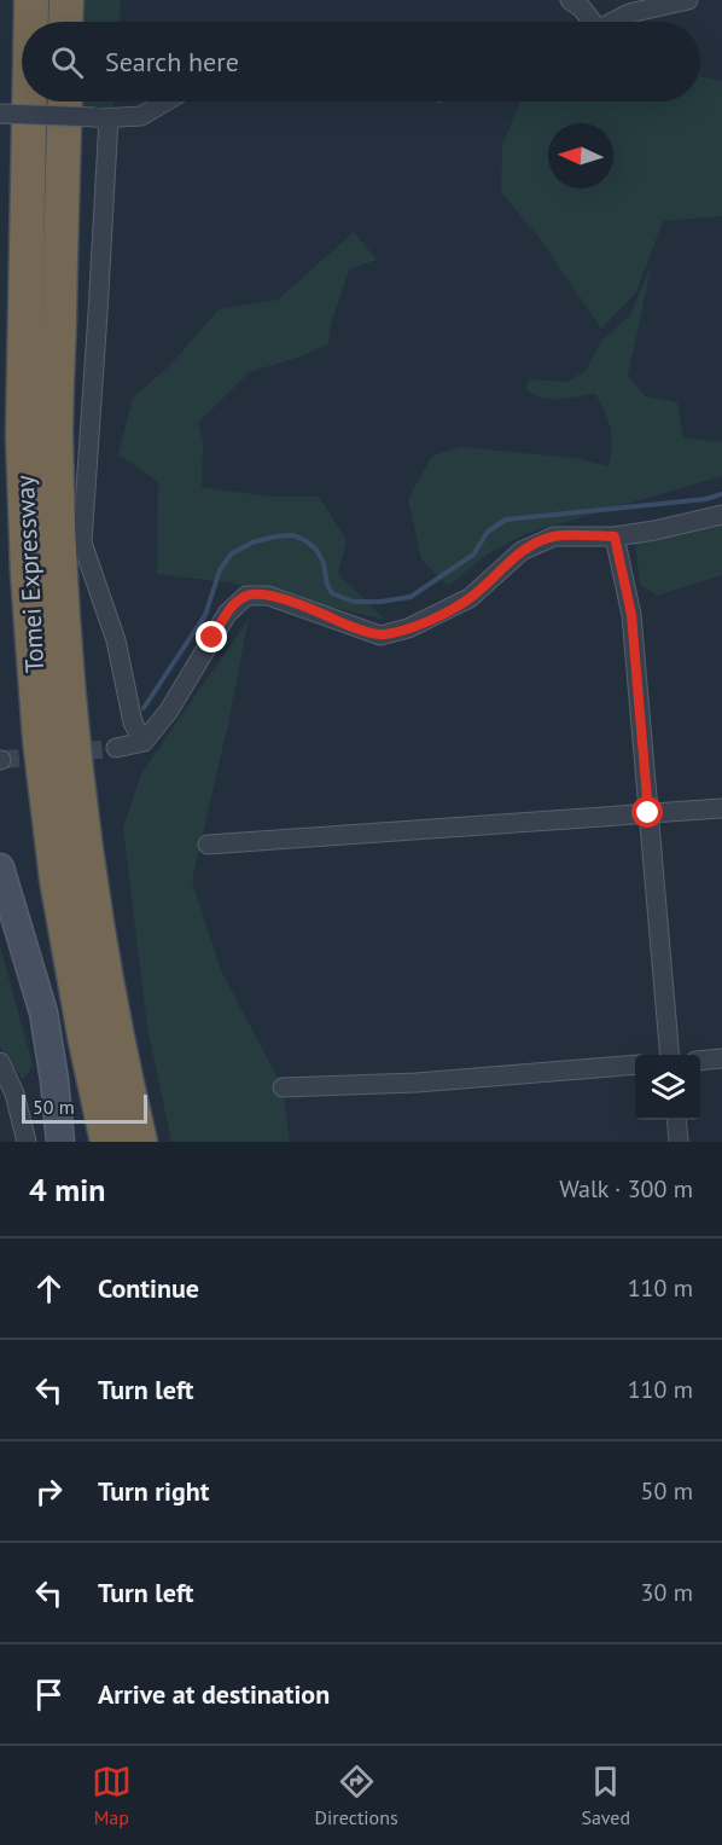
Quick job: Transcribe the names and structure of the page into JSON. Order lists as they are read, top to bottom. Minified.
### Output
{"streets":{"highway":["Tomei Expressway"]},"scale_bar":"50 m","north":"left","page":{"search":"Search here","scale":"50 m","heading":["4 min","Walk · 300 m"],"list":[["Continue","110 m"],["Turn left","110 m"],["Turn right","50 m"],["Turn left","30 m"],"Arrive at destination"],"nav":["Map","Directions","Saved"]}}
